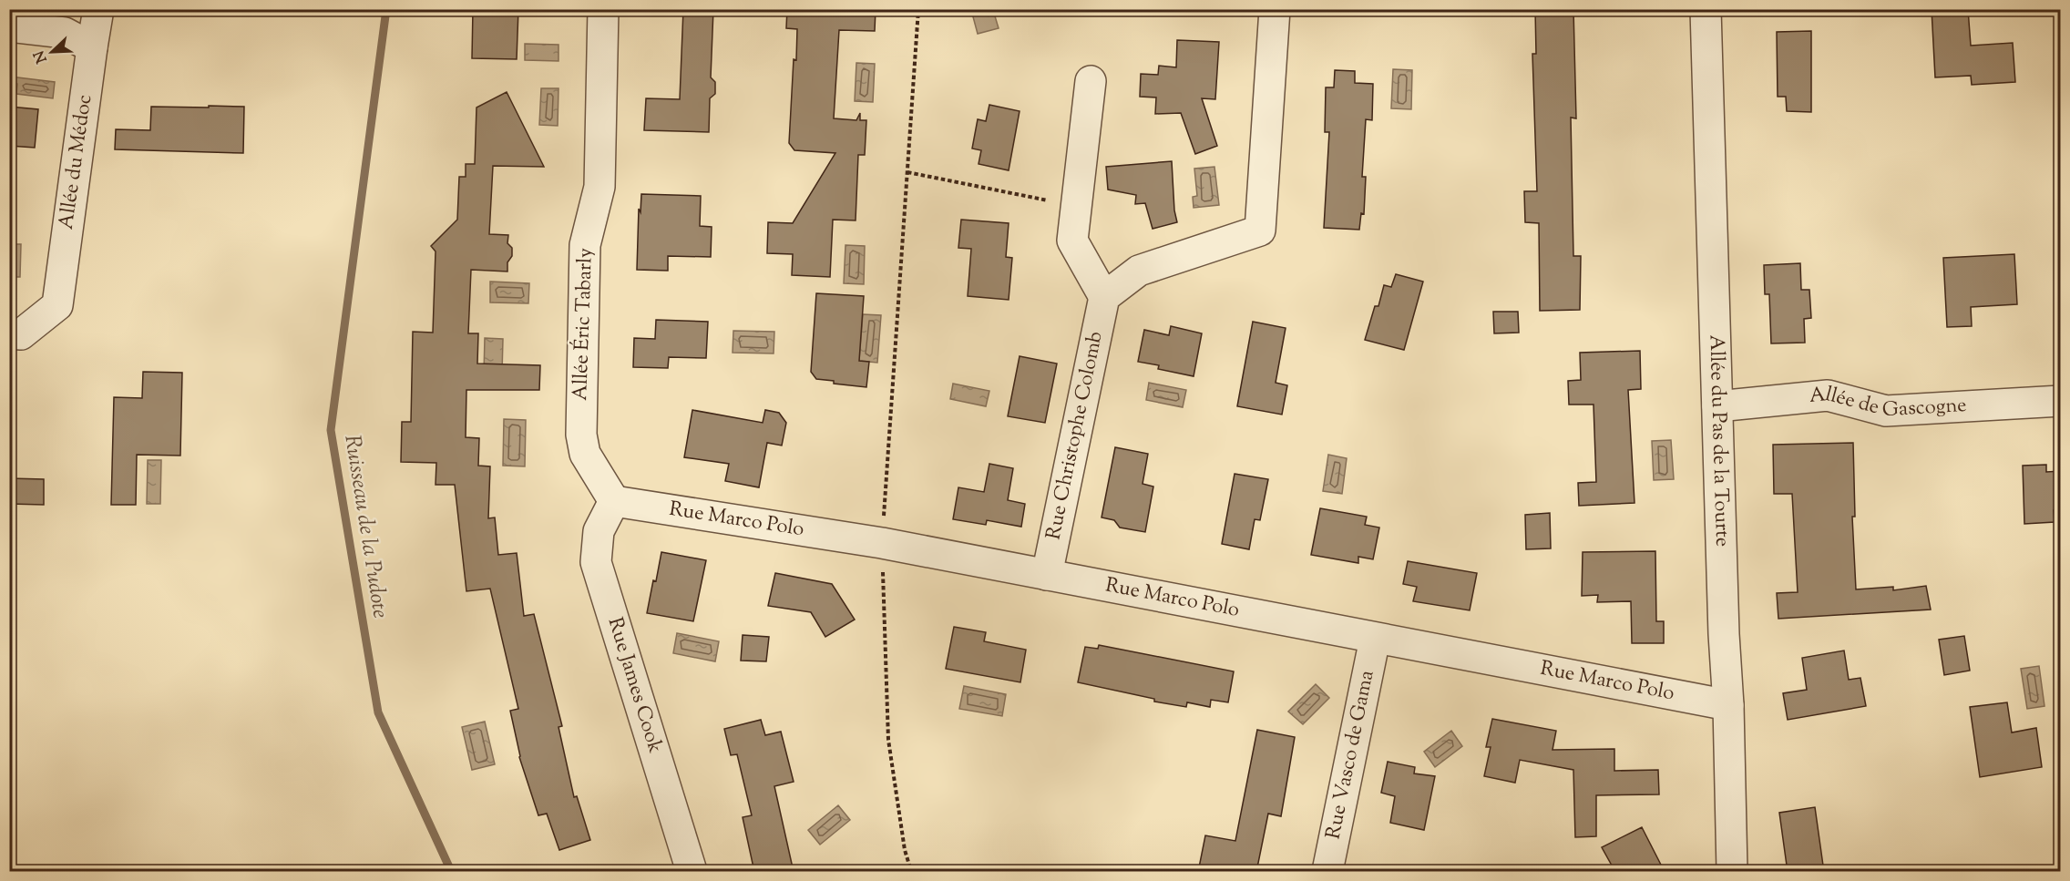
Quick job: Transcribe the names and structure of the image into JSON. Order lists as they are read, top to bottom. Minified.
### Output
{"streets":{"street":["Allée du Médoc","Allée Éric Tabarly","Allée de Gascogne","Rue Christophe Colomb","Allée du Pas de la Tourte","Rue Marco Polo","Rue James Cook","Rue Vasco de Gama"]},"crossings":[["Allée Éric Tabarly","Rue Marco Polo"],["Allée Éric Tabarly","Rue James Cook"],["Allée de Gascogne","Allée du Pas de la Tourte"],["Rue Christophe Colomb","Rue Marco Polo"],["Allée du Pas de la Tourte","Rue Marco Polo"],["Rue Marco Polo","Rue James Cook"],["Rue Marco Polo","Rue Vasco de Gama"]],"water":["Ruisseau de la Pudote"],"north":"bottom left"}
